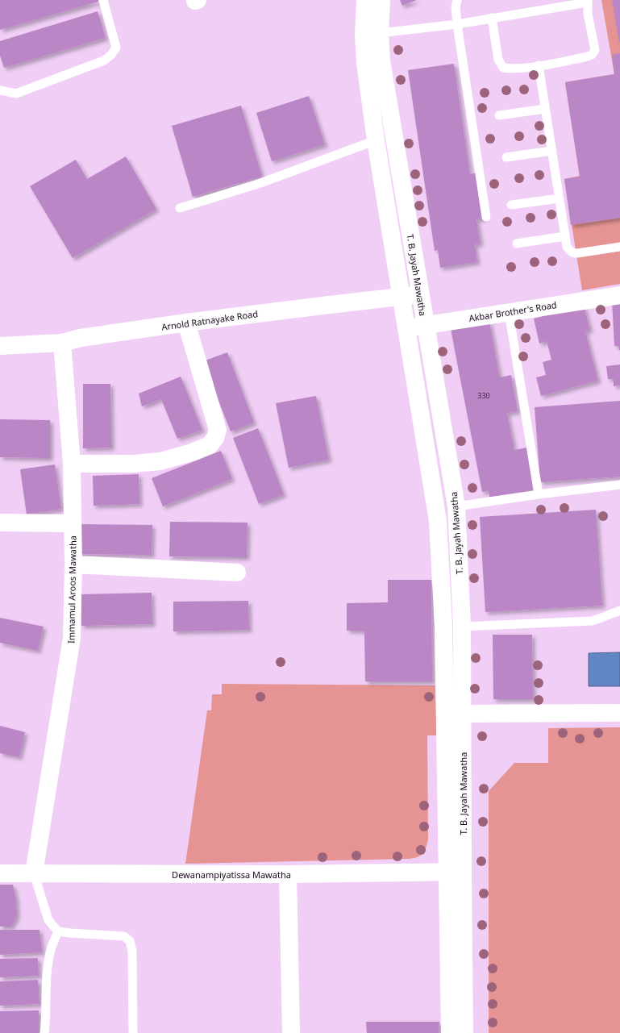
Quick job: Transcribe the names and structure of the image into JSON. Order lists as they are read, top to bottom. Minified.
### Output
{"streets":{"street":["T. B. Jayah Mawatha","Akbar Brother's Road","Arnold Ratnayake Road","Immamul Aroos Mawatha","Dewanampiyatissa Mawatha"]},"crossings":[["T. B. Jayah Mawatha","Akbar Brother's Road"],["T. B. Jayah Mawatha","Arnold Ratnayake Road"],["T. B. Jayah Mawatha","Dewanampiyatissa Mawatha"],["Arnold Ratnayake Road","Immamul Aroos Mawatha"],["Immamul Aroos Mawatha","Dewanampiyatissa Mawatha"]],"house_numbers":["330"]}
